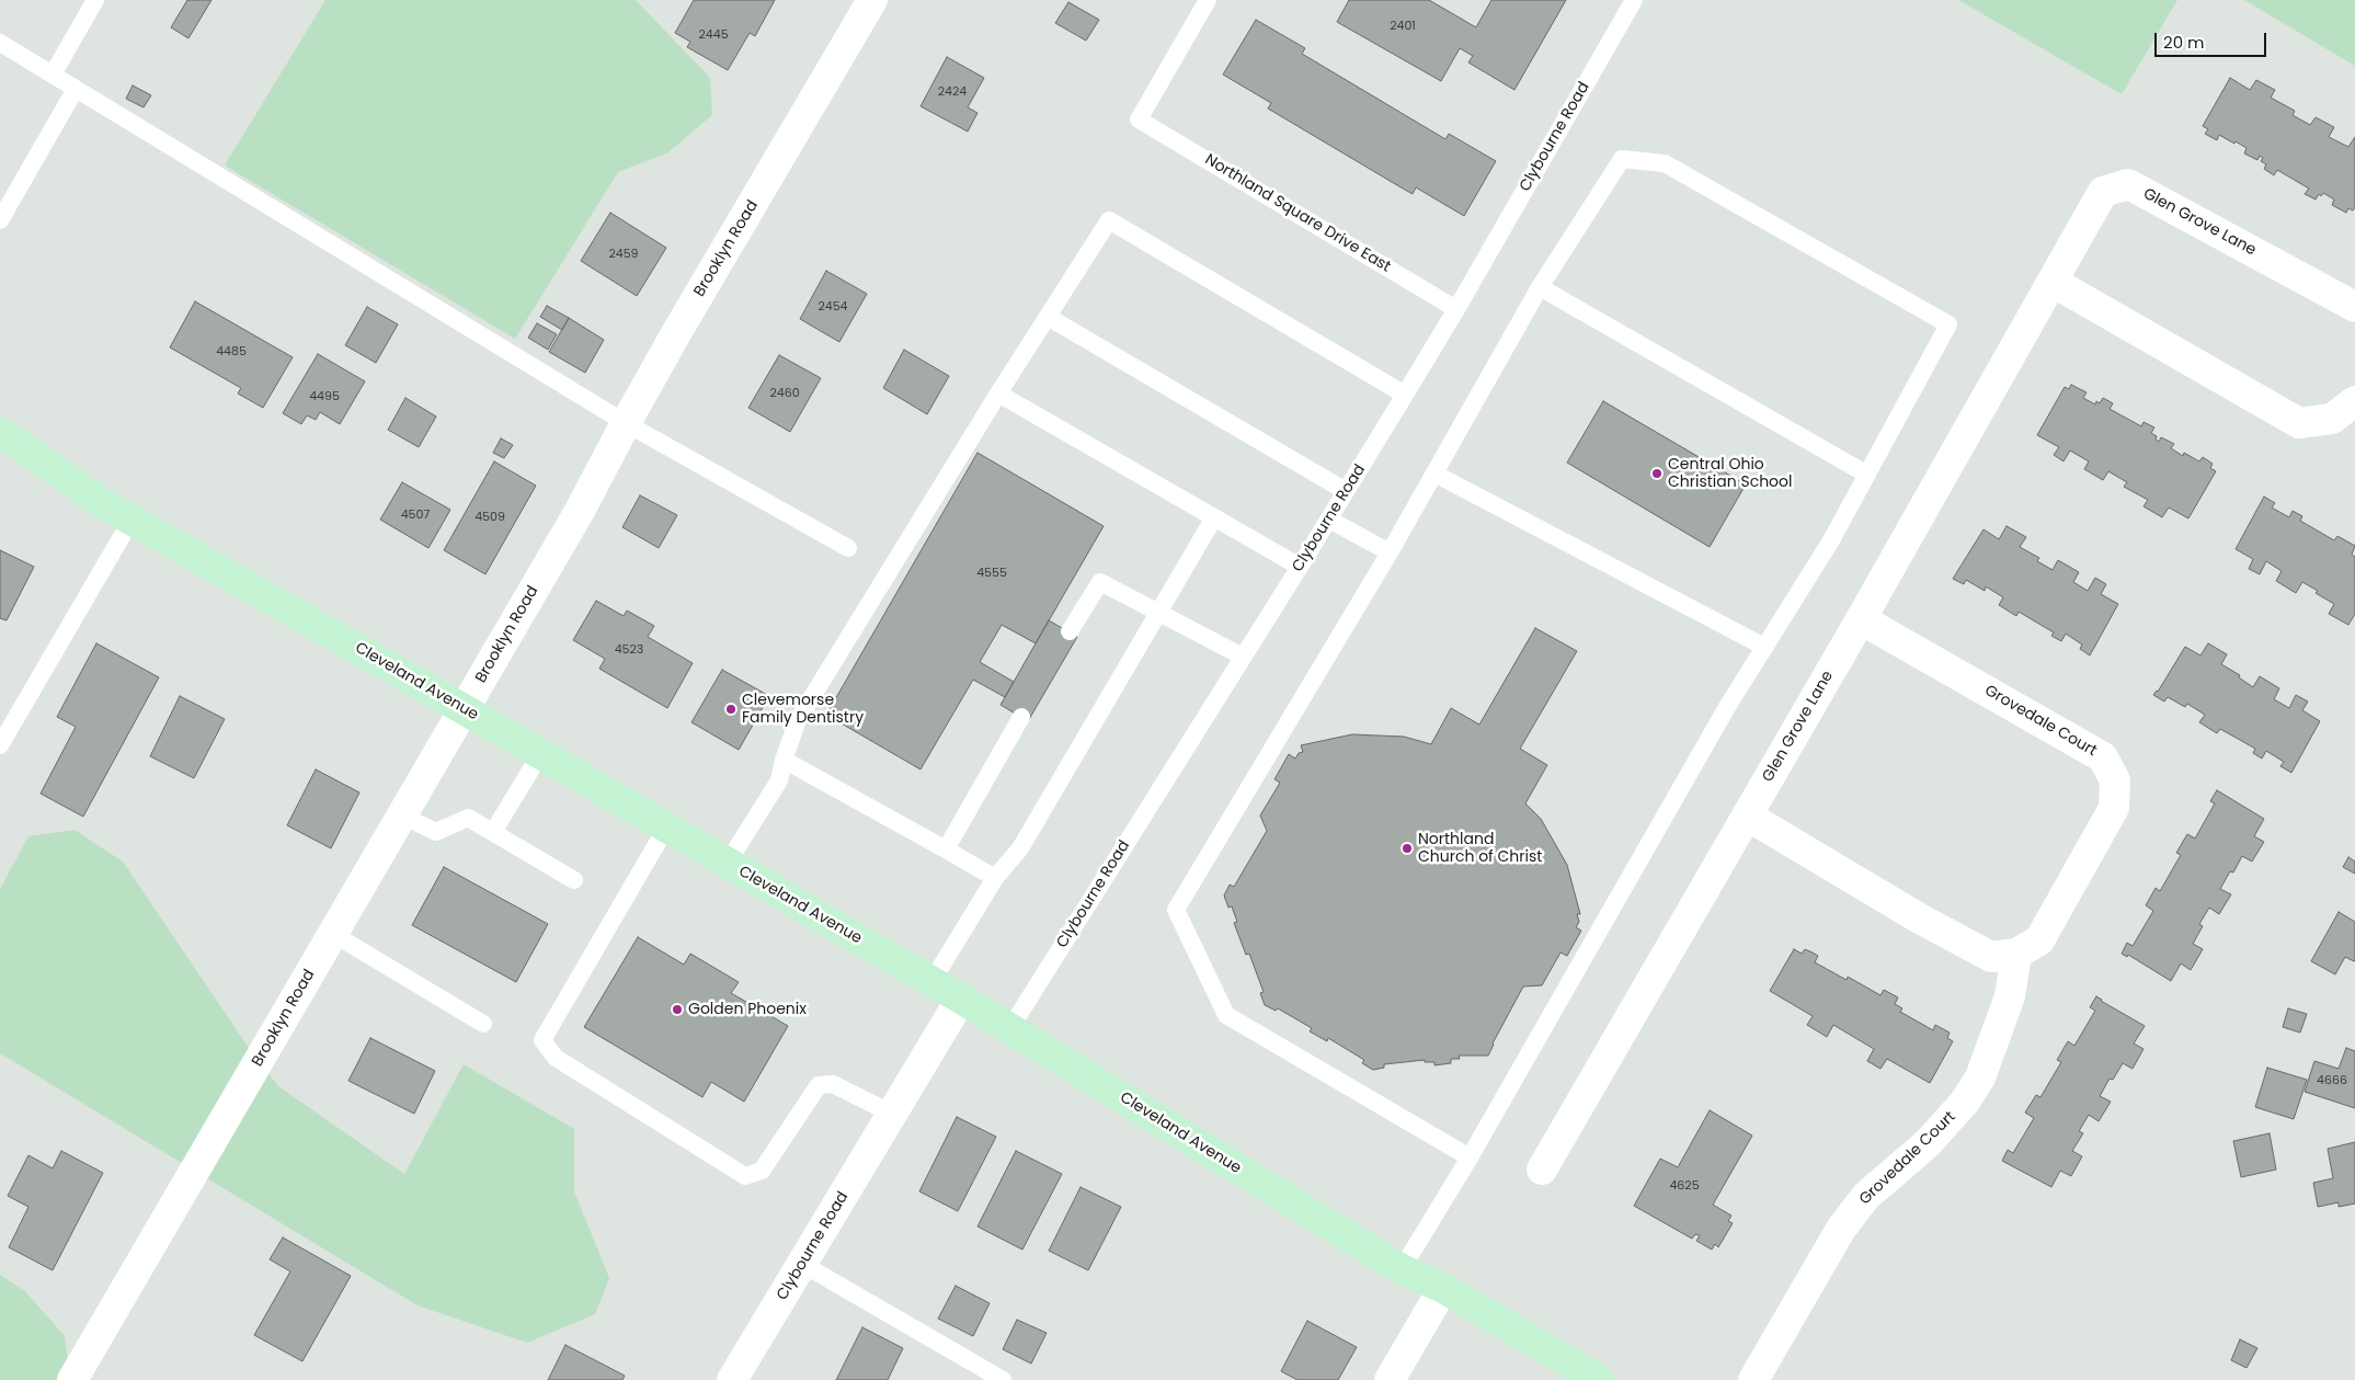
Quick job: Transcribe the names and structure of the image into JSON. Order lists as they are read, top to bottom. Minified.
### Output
{"streets":{"main road":["Cleveland Avenue"],"street":["Clybourne Road","Glen Grove Lane","Brooklyn Road","Grovedale Court"],"lane":["Northland Square Drive East"]},"crossings":[["Clybourne Road","Northland Square Drive East"],["Clybourne Road","Cleveland Avenue"],["Glen Grove Lane","Grovedale Court"],["Brooklyn Road","Cleveland Avenue"]],"places":["Central Ohio Christian School","Clevemorse Family Dentistry","Northland Church of Christ","Golden Phoenix"],"house_numbers":["2401","2445","2424","2459","2454","4485","2460","4495","4507","4509","4555","4523","4666","4625"],"scale_bar":"20 m"}
